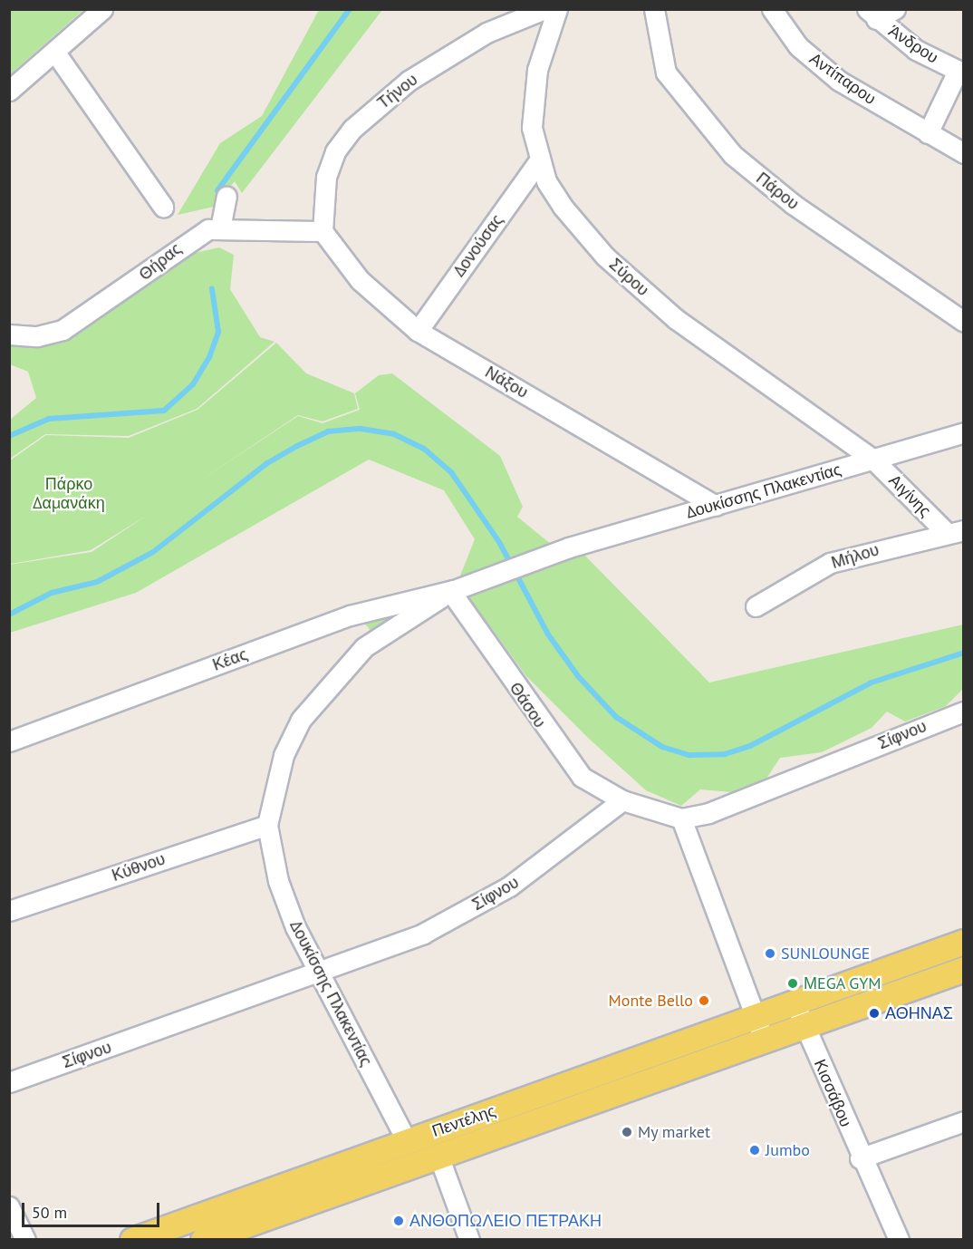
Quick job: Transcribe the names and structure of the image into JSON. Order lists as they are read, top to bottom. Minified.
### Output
{"streets":{"main road":["Πεντέλης"],"street":["Άνδρου","Αντίπαρου","Τήνου","Πάρου","Δονούσας","Θήρας","Σύρου","Νάξου","Δουκίσσης Πλακεντίας","Αιγίνης","Μήλου","Κέας","Θάσου","Σίφνου","Κύθνου","Κισσάβου"]},"crossings":[["Τήνου","Θήρας"],["Τήνου","Νάξου"],["Δονούσας","Σύρου"],["Δονούσας","Νάξου"],["Θήρας","Νάξου"],["Σύρου","Δουκίσσης Πλακεντίας"],["Σύρου","Αιγίνης"],["Νάξου","Δουκίσσης Πλακεντίας"],["Δουκίσσης Πλακεντίας","Αιγίνης"],["Δουκίσσης Πλακεντίας","Κέας"],["Δουκίσσης Πλακεντίας","Θάσου"],["Δουκίσσης Πλακεντίας","Σίφνου"],["Δουκίσσης Πλακεντίας","Κύθνου"],["Δουκίσσης Πλακεντίας","Πεντέλης"],["Αιγίνης","Μήλου"],["Κέας","Θάσου"],["Θάσου","Σίφνου"],["Κισσάβου","Πεντέλης"]],"parks":["Πάρκο Δαμανάκη"],"places":["SUNLOUNGE","ΜEGA GYM","Monte Bello","ΑΘΗΝΑΣ","My market","Jumbo","ΑΝΘΟΠΩΛΕΙΟ ΠΕΤΡΑΚΗ"],"scale_bar":"50 m"}
